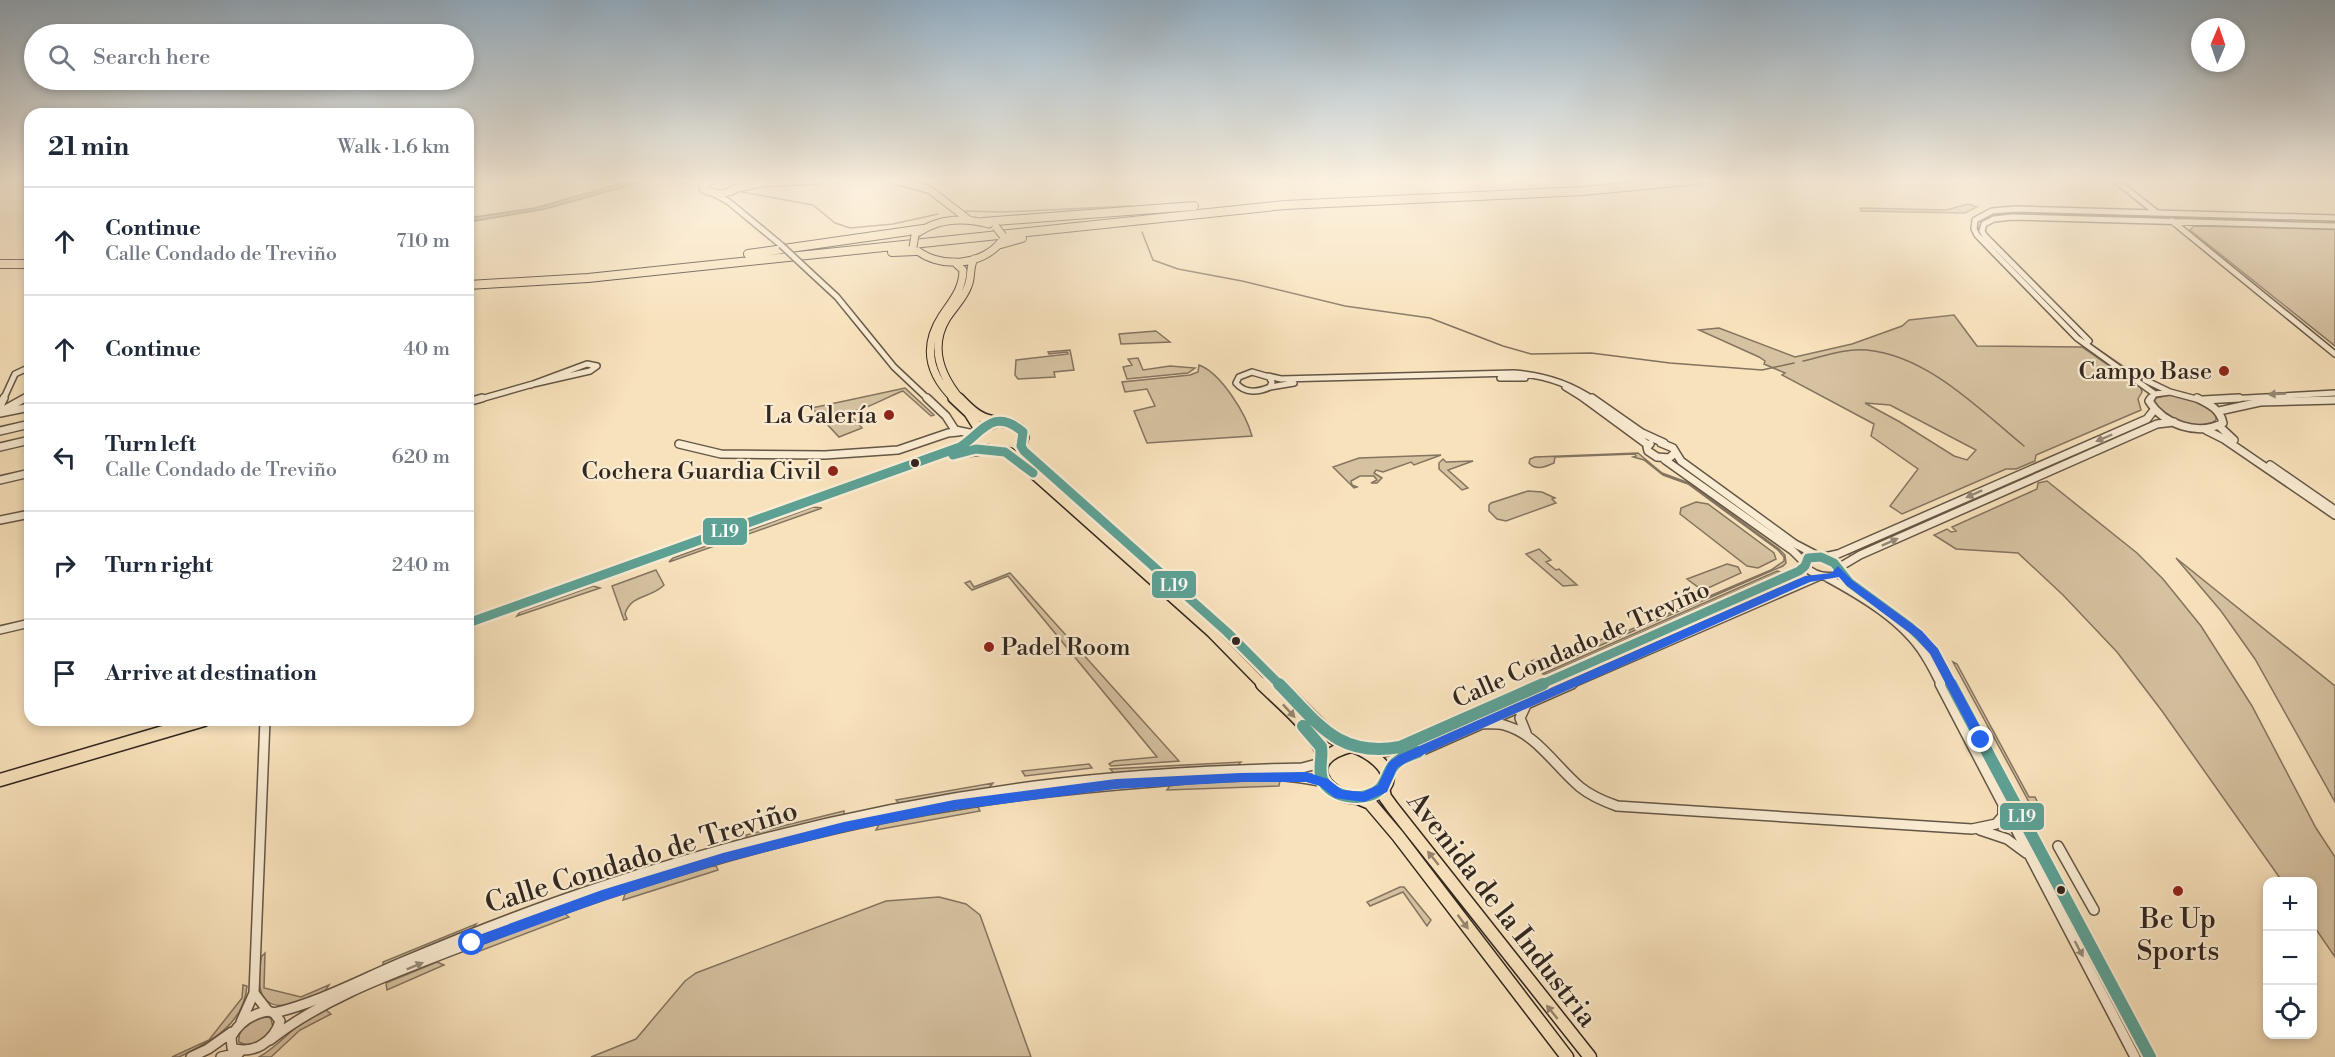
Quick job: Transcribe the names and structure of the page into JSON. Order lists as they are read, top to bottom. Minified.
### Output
{"streets":{"main road":["Avenida de la Industria"],"street":["Calle Condado de Treviño"]},"crossings":[["Calle Condado de Treviño","Avenida de la Industria"]],"places":["Campo Base","La Galería","Cochera Guardia Civil","Padel Room","Be Up Sports"],"lines":["transit line L19"],"north":"top","page":{"search":"Search here","heading":["21 min","Walk · 1.6 km"],"list":[["Continue","Calle Condado de Treviño","710 m"],["Continue","40 m"],["Turn left","Calle Condado de Treviño","620 m"],["Turn right","240 m"],"Arrive at destination"],"map_buttons":["+","−"]}}
